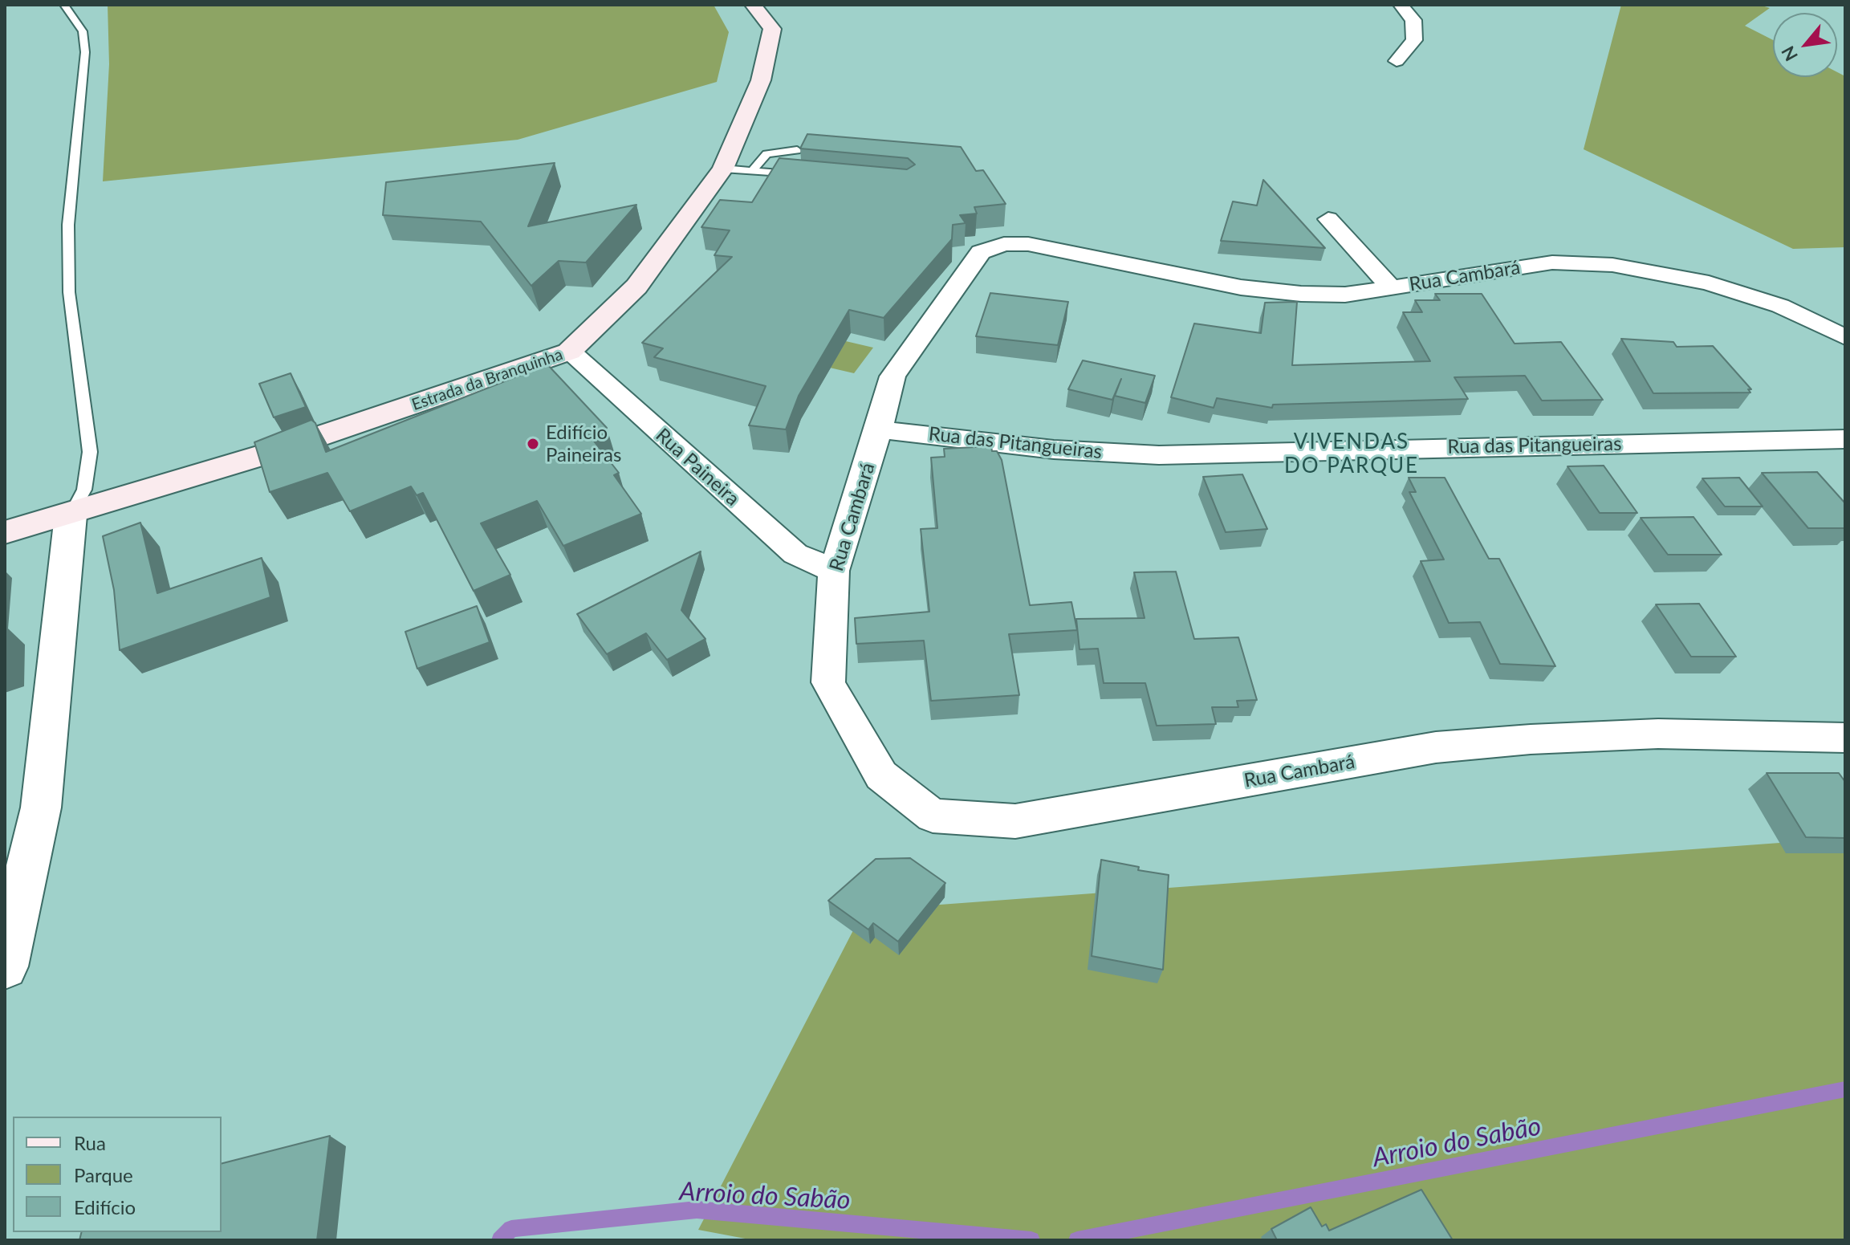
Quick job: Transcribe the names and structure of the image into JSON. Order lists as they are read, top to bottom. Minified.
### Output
{"streets":{"main road":["Estrada da Branquinha"],"street":["Rua Cambará","Rua das Pitangueiras","Rua Paineira"]},"crossings":[["Rua Cambará","Rua das Pitangueiras"],["Rua Cambará","Rua Paineira"],["Estrada da Branquinha","Rua Paineira"]],"districts":["VIVENDAS DO PARQUE"],"water":["Arroio do Sabão"],"places":["Edifício Paineiras"],"legend":["Rua","Parque","Edifício"],"north":"bottom left"}
